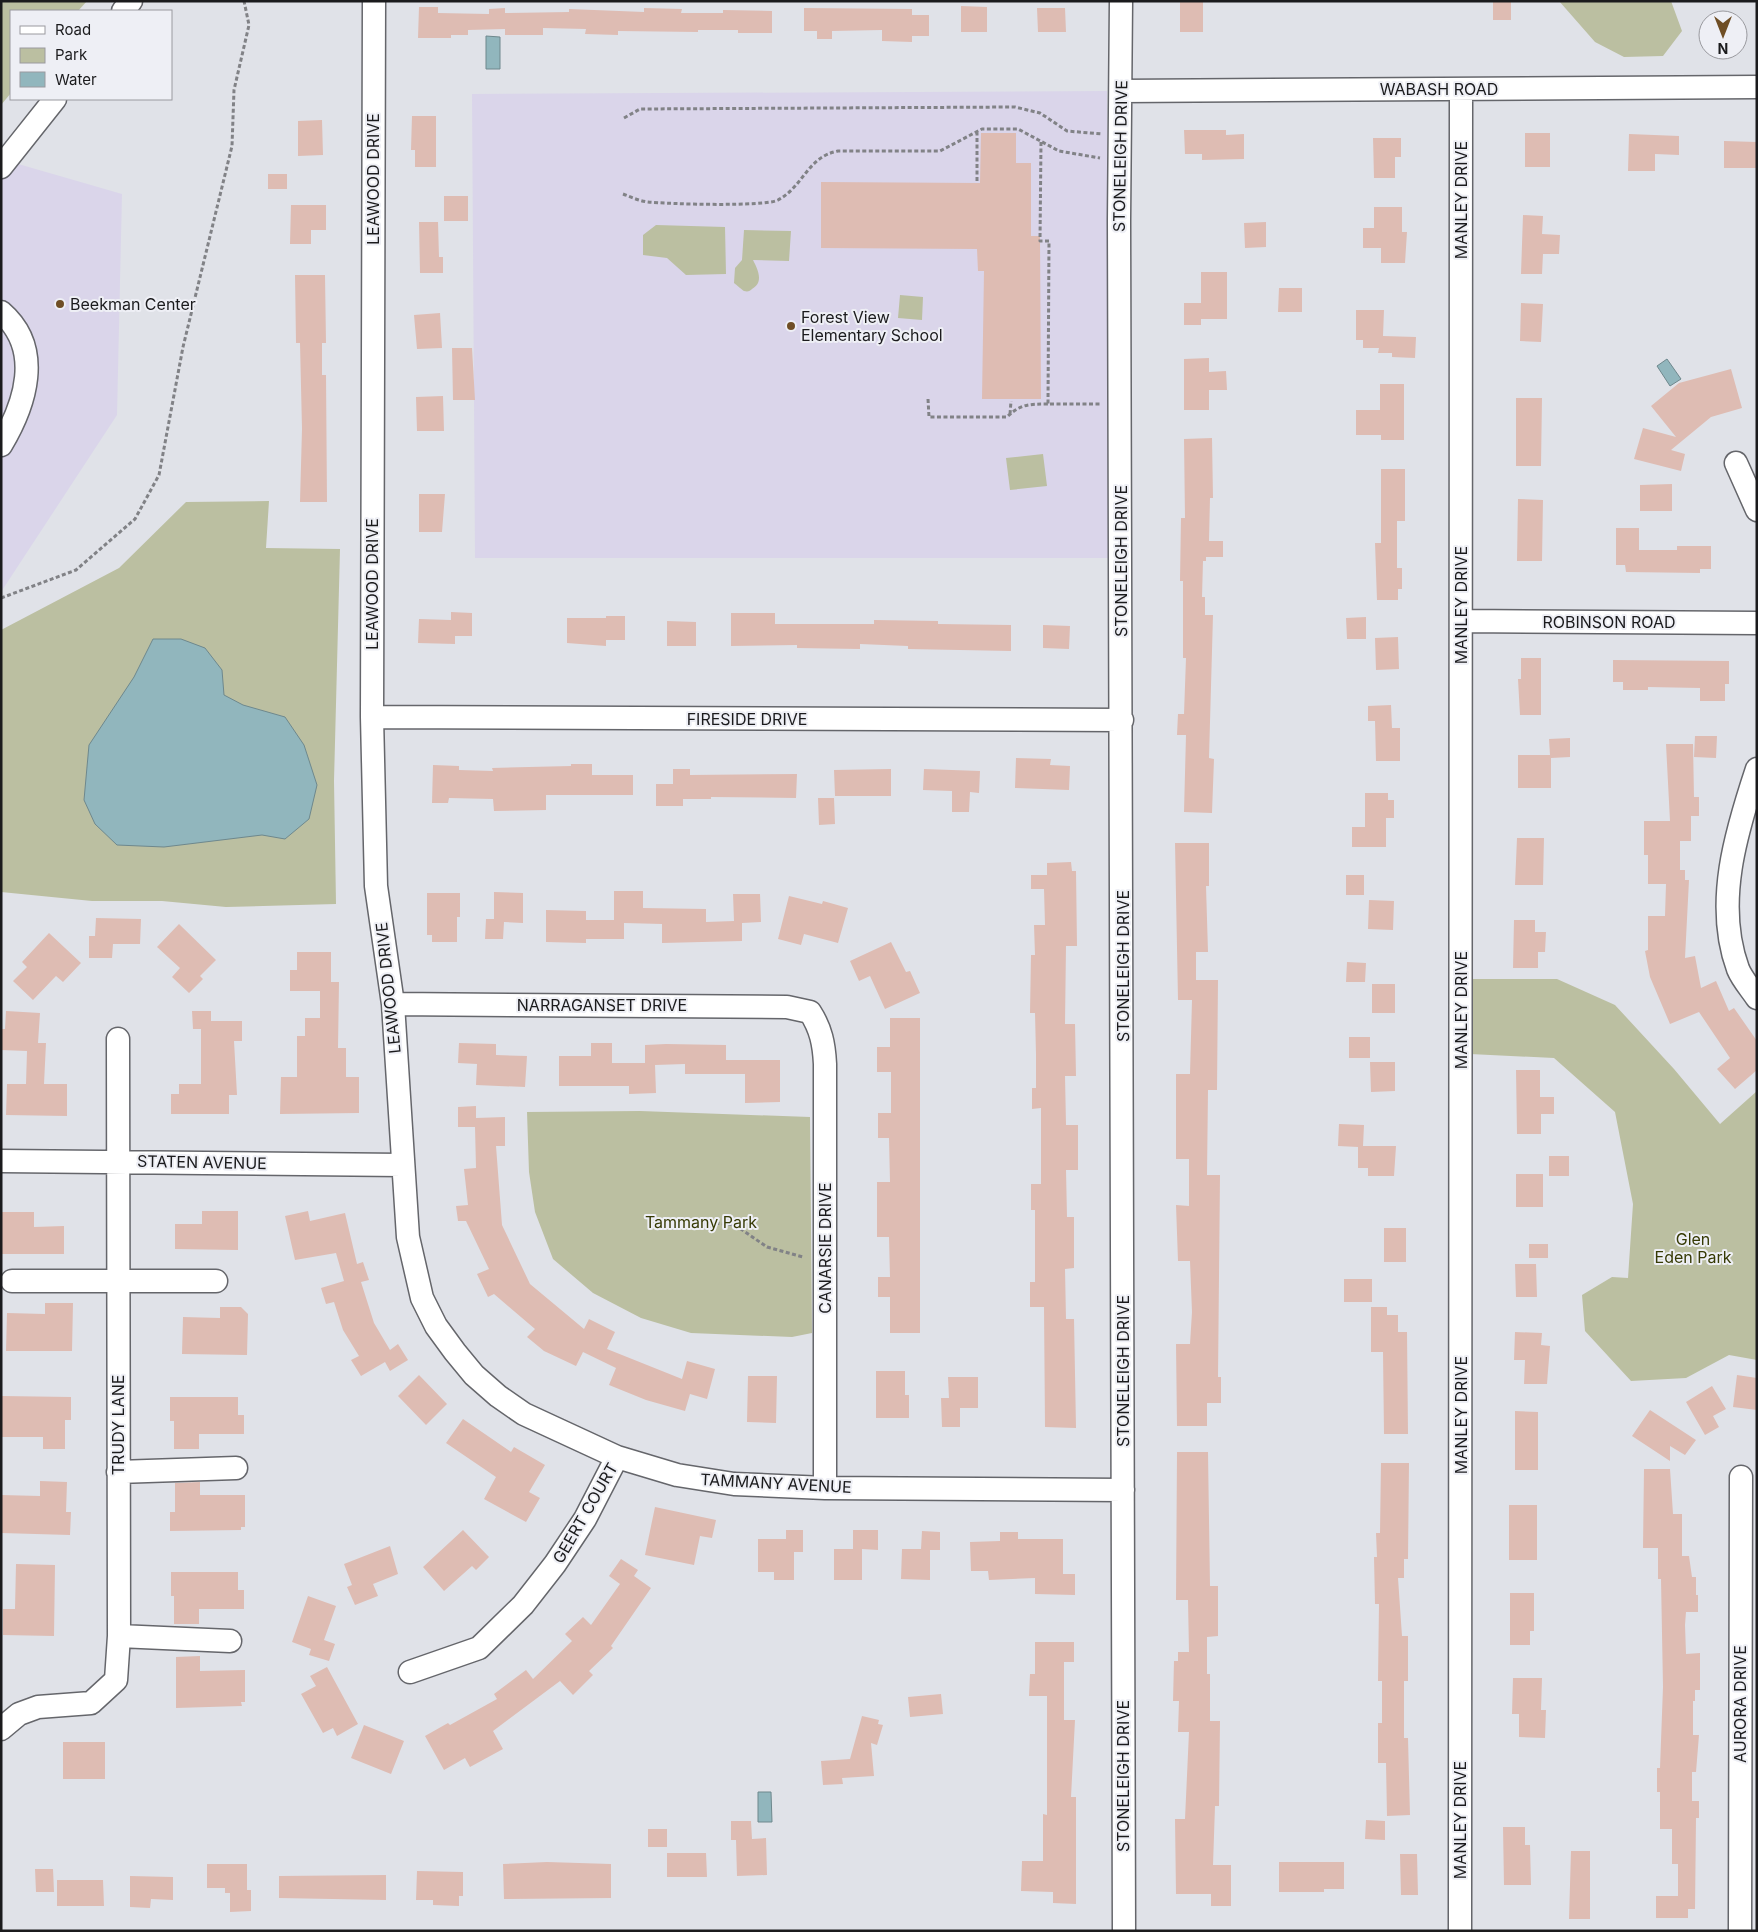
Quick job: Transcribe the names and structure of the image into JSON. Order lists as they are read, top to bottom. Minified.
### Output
{"streets":{"street":["WABASH ROAD","STONELEIGH DRIVE","LEAWOOD DRIVE","MANLEY DRIVE","ROBINSON ROAD","FIRESIDE DRIVE","NARRAGANSET DRIVE","STATEN AVENUE","CANARSIE DRIVE","TRUDY LANE","TAMMANY AVENUE","GEERT COURT","AURORA DRIVE"]},"crossings":[["WABASH ROAD","STONELEIGH DRIVE"],["WABASH ROAD","MANLEY DRIVE"],["STONELEIGH DRIVE","FIRESIDE DRIVE"],["STONELEIGH DRIVE","TAMMANY AVENUE"],["LEAWOOD DRIVE","FIRESIDE DRIVE"],["LEAWOOD DRIVE","NARRAGANSET DRIVE"],["LEAWOOD DRIVE","STATEN AVENUE"],["LEAWOOD DRIVE","TAMMANY AVENUE"],["MANLEY DRIVE","ROBINSON ROAD"],["NARRAGANSET DRIVE","CANARSIE DRIVE"],["STATEN AVENUE","TRUDY LANE"],["STATEN AVENUE","TAMMANY AVENUE"],["CANARSIE DRIVE","TAMMANY AVENUE"],["TAMMANY AVENUE","GEERT COURT"]],"parks":["Tammany Park","Glen Eden Park"],"places":["Beekman Center","Forest View Elementary School"],"legend":["Road","Park","Water"],"north":"bottom"}
